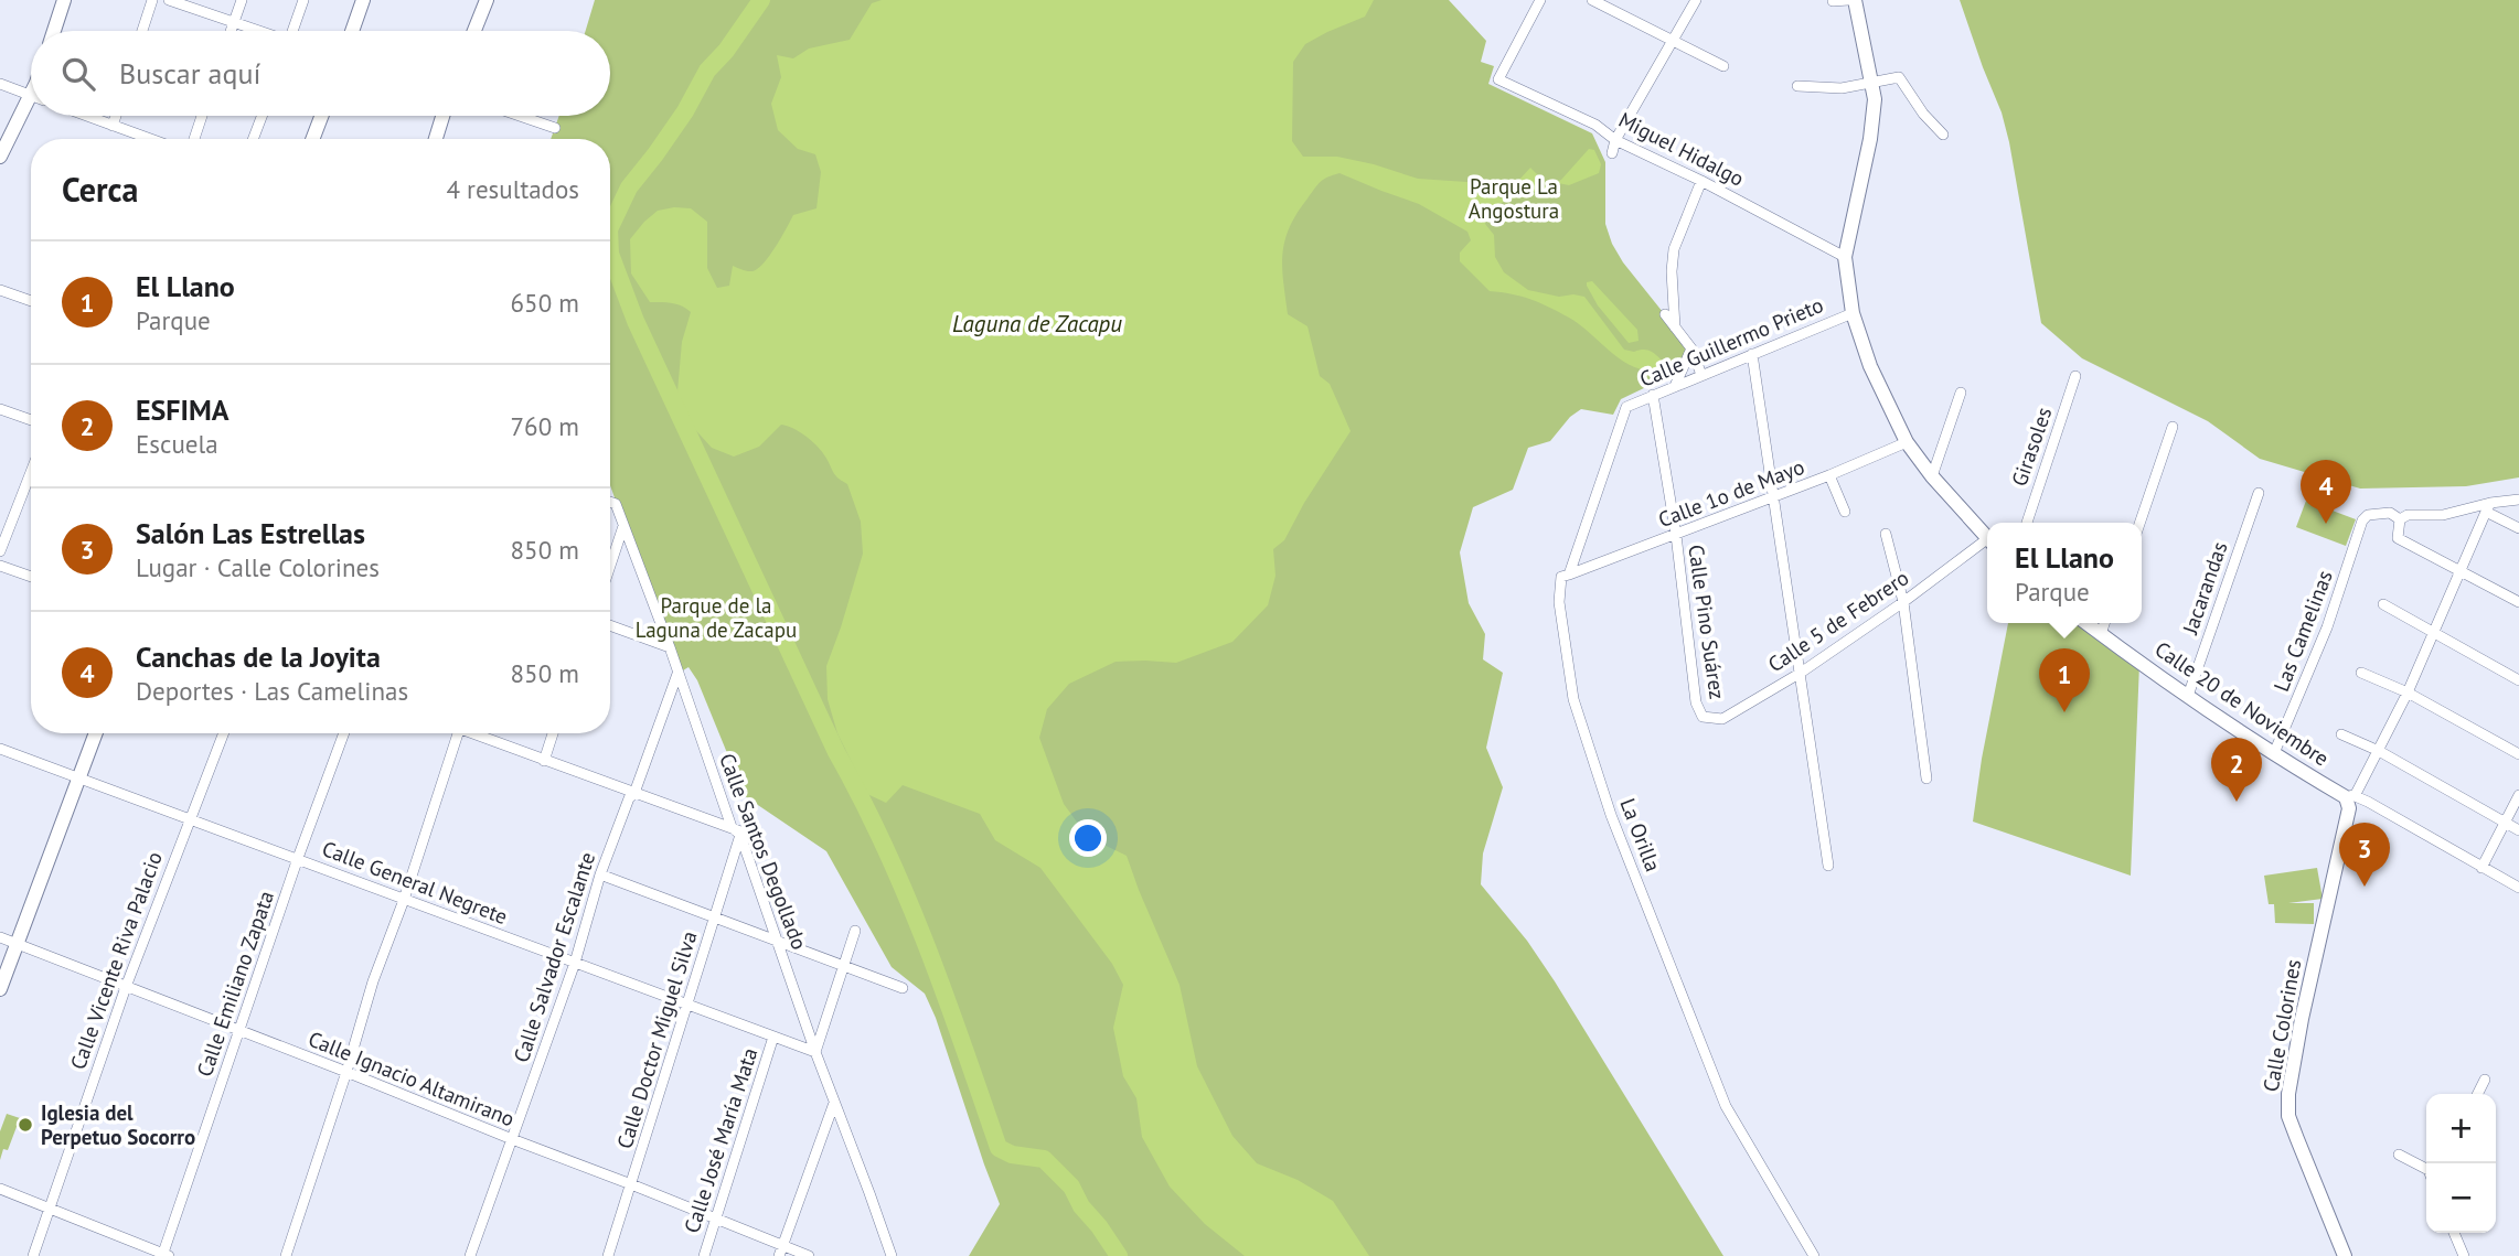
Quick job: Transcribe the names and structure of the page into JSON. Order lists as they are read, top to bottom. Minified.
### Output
{"streets":{"main road":["Calle 20 de Noviembre","Calle Colorines"],"street":["Miguel Hidalgo","Calle Guillermo Prieto","Girasoles","Calle 1o de Mayo","Jacarandas","Calle 5 de Febrero","Calle Pino Suárez","Las Camelinas","La Orilla","Calle Santos Degollado","Calle General Negrete","Calle Salvador Escalante","Calle Vicente Riva Palacio","Calle Emiliano Zapata","Calle Doctor Miguel Silva","Calle Ignacio Altamirano","Calle José María Mata"]},"crossings":[["Calle Guillermo Prieto","Calle Pino Suárez"],["Calle Guillermo Prieto","La Orilla"],["Calle 1o de Mayo","Calle Pino Suárez"],["Calle 1o de Mayo","La Orilla"],["Jacarandas","Calle 20 de Noviembre"],["Calle 5 de Febrero","Calle Pino Suárez"],["Las Camelinas","Calle 20 de Noviembre"],["Calle 20 de Noviembre","Calle Colorines"],["Calle Santos Degollado","Calle General Negrete"],["Calle Santos Degollado","Calle Salvador Escalante"],["Calle Santos Degollado","Calle Doctor Miguel Silva"],["Calle General Negrete","Calle Salvador Escalante"],["Calle General Negrete","Calle Vicente Riva Palacio"],["Calle General Negrete","Calle Emiliano Zapata"],["Calle General Negrete","Calle Doctor Miguel Silva"],["Calle General Negrete","Calle José María Mata"],["Calle Salvador Escalante","Calle Ignacio Altamirano"],["Calle Vicente Riva Palacio","Calle Ignacio Altamirano"],["Calle Emiliano Zapata","Calle Ignacio Altamirano"],["Calle Doctor Miguel Silva","Calle Ignacio Altamirano"],["Calle Ignacio Altamirano","Calle José María Mata"]],"water":["Laguna de Zacapu"],"parks":["Parque La Angostura","Parque de la Laguna de Zacapu"],"places":["Iglesia del Perpetuo Socorro"],"page":{"search":"Buscar aquí","heading":["Cerca","4 resultados"],"list":[{"mark":"1","name":"El Llano","note":"Parque","value":"650 m"},{"mark":"2","name":"ESFIMA","note":"Escuela","value":"760 m"},{"mark":"3","name":"Salón Las Estrellas","note":"Lugar · Calle Colorines","value":"850 m"},{"mark":"4","name":"Canchas de la Joyita","note":"Deportes · Las Camelinas","value":"850 m"}],"pins":["4","1","2","3"],"popup":["El Llano","Parque"],"map_buttons":["+","−"]}}
